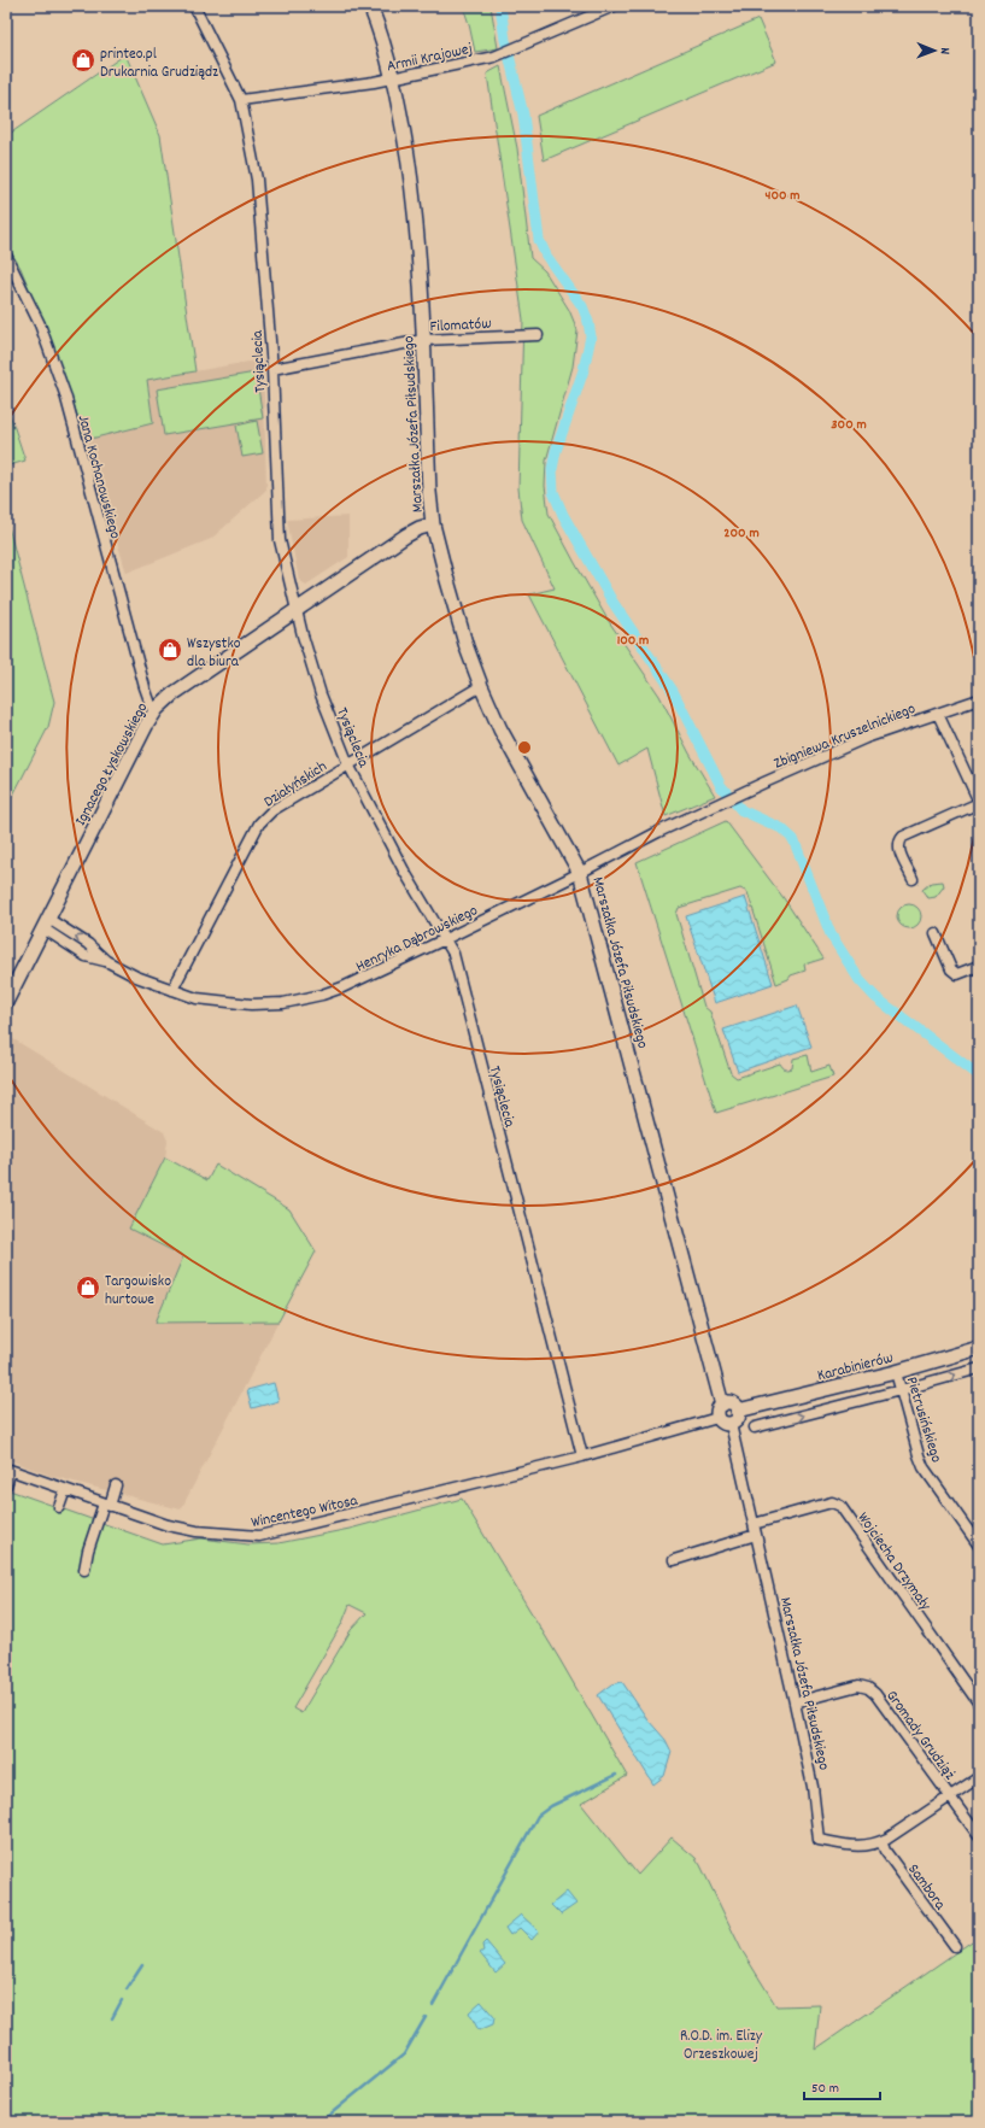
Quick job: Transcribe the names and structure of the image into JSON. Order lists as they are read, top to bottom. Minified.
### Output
{"streets":{"main road":["Marszałka Józefa Piłsudskiego","Ignacego Łyskowskiego","Karabinierów"],"street":["Armii Krajowej","Filomatów","Tysiąclecia","Jana Kochanowskiego","Zbigniewa Kruszelnickiego","Działyńskich","Henryka Dąbrowskiego","Pietrusińskiego","Wincentego Witosa","Wojciecha Drzymały","Gromady Grudziąż","Sambora"]},"crossings":[["Armii Krajowej","Tysiąclecia"],["Armii Krajowej","Marszałka Józefa Piłsudskiego"],["Filomatów","Tysiąclecia"],["Filomatów","Marszałka Józefa Piłsudskiego"],["Tysiąclecia","Ignacego Łyskowskiego"],["Tysiąclecia","Działyńskich"],["Tysiąclecia","Henryka Dąbrowskiego"],["Tysiąclecia","Wincentego Witosa"],["Marszałka Józefa Piłsudskiego","Ignacego Łyskowskiego"],["Marszałka Józefa Piłsudskiego","Działyńskich"],["Marszałka Józefa Piłsudskiego","Henryka Dąbrowskiego"],["Marszałka Józefa Piłsudskiego","Karabinierów"],["Marszałka Józefa Piłsudskiego","Wojciecha Drzymały"],["Marszałka Józefa Piłsudskiego","Gromady Grudziąż"],["Marszałka Józefa Piłsudskiego","Sambora"],["Jana Kochanowskiego","Ignacego Łyskowskiego"],["Zbigniewa Kruszelnickiego","Henryka Dąbrowskiego"],["Ignacego Łyskowskiego","Henryka Dąbrowskiego"],["Działyńskich","Henryka Dąbrowskiego"],["Karabinierów","Pietrusińskiego"]],"parks":["R.O.D. im. Elizy Orzeszkowej"],"places":{"shop":["printeo.pl Drukarnia Grudziądz","Wszystko dla biura","Targowisko hurtowe"]},"scale_bar":"50 m","north":"right","rings":["400 m","300 m","200 m","100 m"]}
